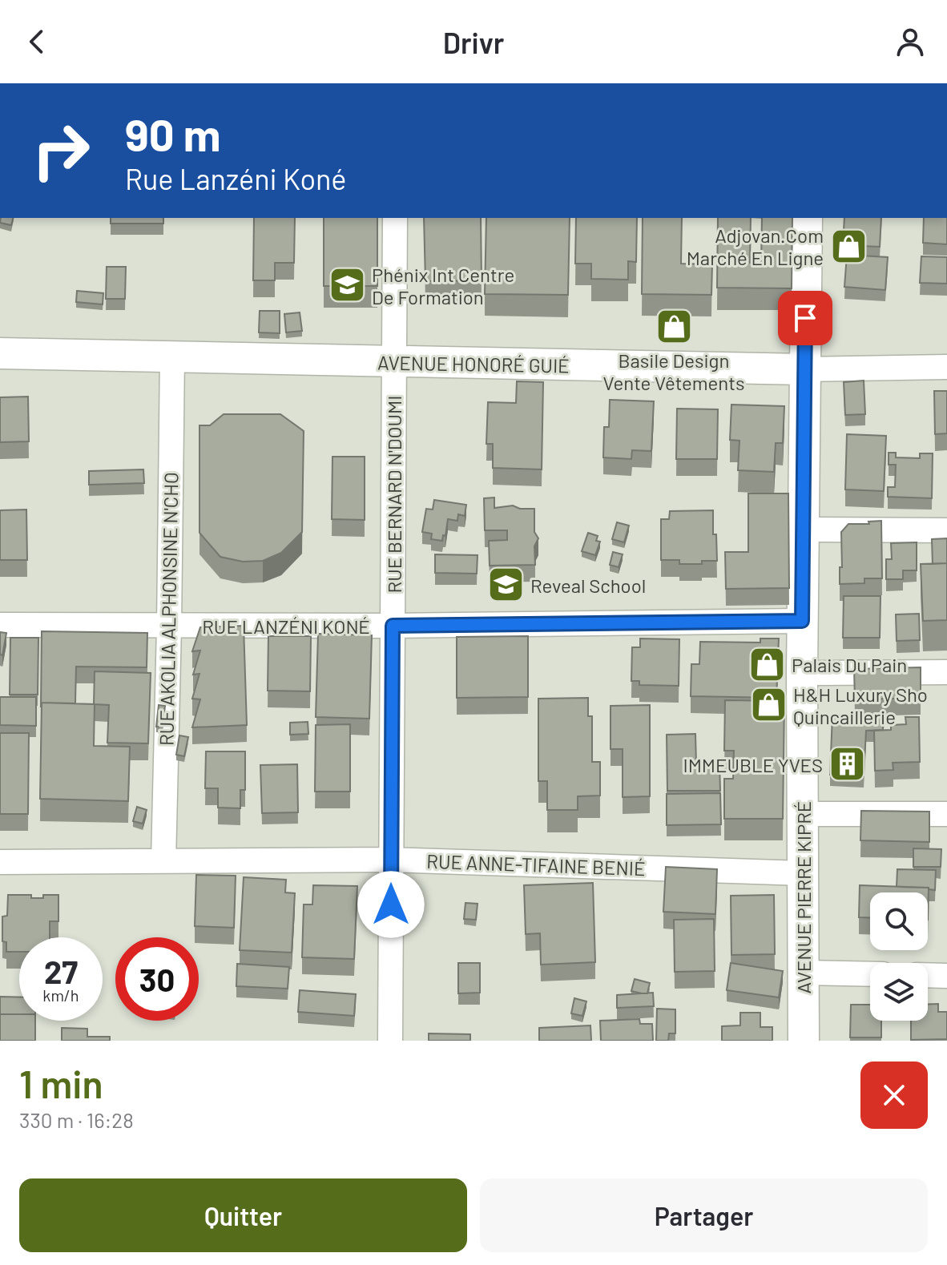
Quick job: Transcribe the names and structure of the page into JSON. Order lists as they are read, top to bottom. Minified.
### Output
{"streets":{"street":["AVENUE HONORÉ GUIÉ","RUE BERNARD N'DOUMI","RUE AKOLIA ALPHONSINE N'CHO","RUE LANZÉNI KONÉ","RUE ANNE-TIFAINE BENIÉ","AVENUE PIERRE KIPRÉ"]},"crossings":[["AVENUE HONORÉ GUIÉ","RUE BERNARD N'DOUMI"],["AVENUE HONORÉ GUIÉ","RUE AKOLIA ALPHONSINE N'CHO"],["AVENUE HONORÉ GUIÉ","AVENUE PIERRE KIPRÉ"],["RUE BERNARD N'DOUMI","RUE LANZÉNI KONÉ"],["RUE BERNARD N'DOUMI","RUE ANNE-TIFAINE BENIÉ"],["RUE AKOLIA ALPHONSINE N'CHO","RUE LANZÉNI KONÉ"],["RUE AKOLIA ALPHONSINE N'CHO","RUE ANNE-TIFAINE BENIÉ"],["RUE LANZÉNI KONÉ","AVENUE PIERRE KIPRÉ"],["RUE ANNE-TIFAINE BENIÉ","AVENUE PIERRE KIPRÉ"]],"places":{"shop":["Adjovan.Com Marché En Ligne","Basile Design Vente Vêtements","Palais Du Pain","H&H Luxury Sho Quincaillerie"],"school or university":["Phénix Int Centre De Formation","Reveal School"],"building":["IMMEUBLE YVES"]},"page":{"header":"Drivr","turn":["90 m","Rue Lanzéni Koné"],"speed":"27 km/h","limit":"30","heading":["1 min","330 m · 16:28"],"buttons":["Quitter","Partager"]}}
